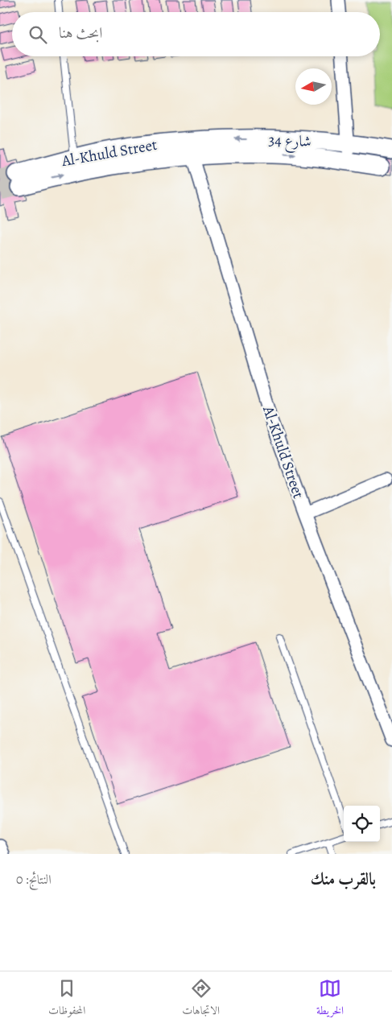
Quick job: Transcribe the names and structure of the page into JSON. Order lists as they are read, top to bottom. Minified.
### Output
{"streets":{"main road":["شارع 34","Al-Khuld Street"]},"crossings":[["شارع 34","Al-Khuld Street"]],"north":"left","page":{"search":"ابحث هنا","heading":["بالقرب منك","النتائج: 0"],"nav":["الخريطة","الاتجاهات","المحفوظات"]}}
